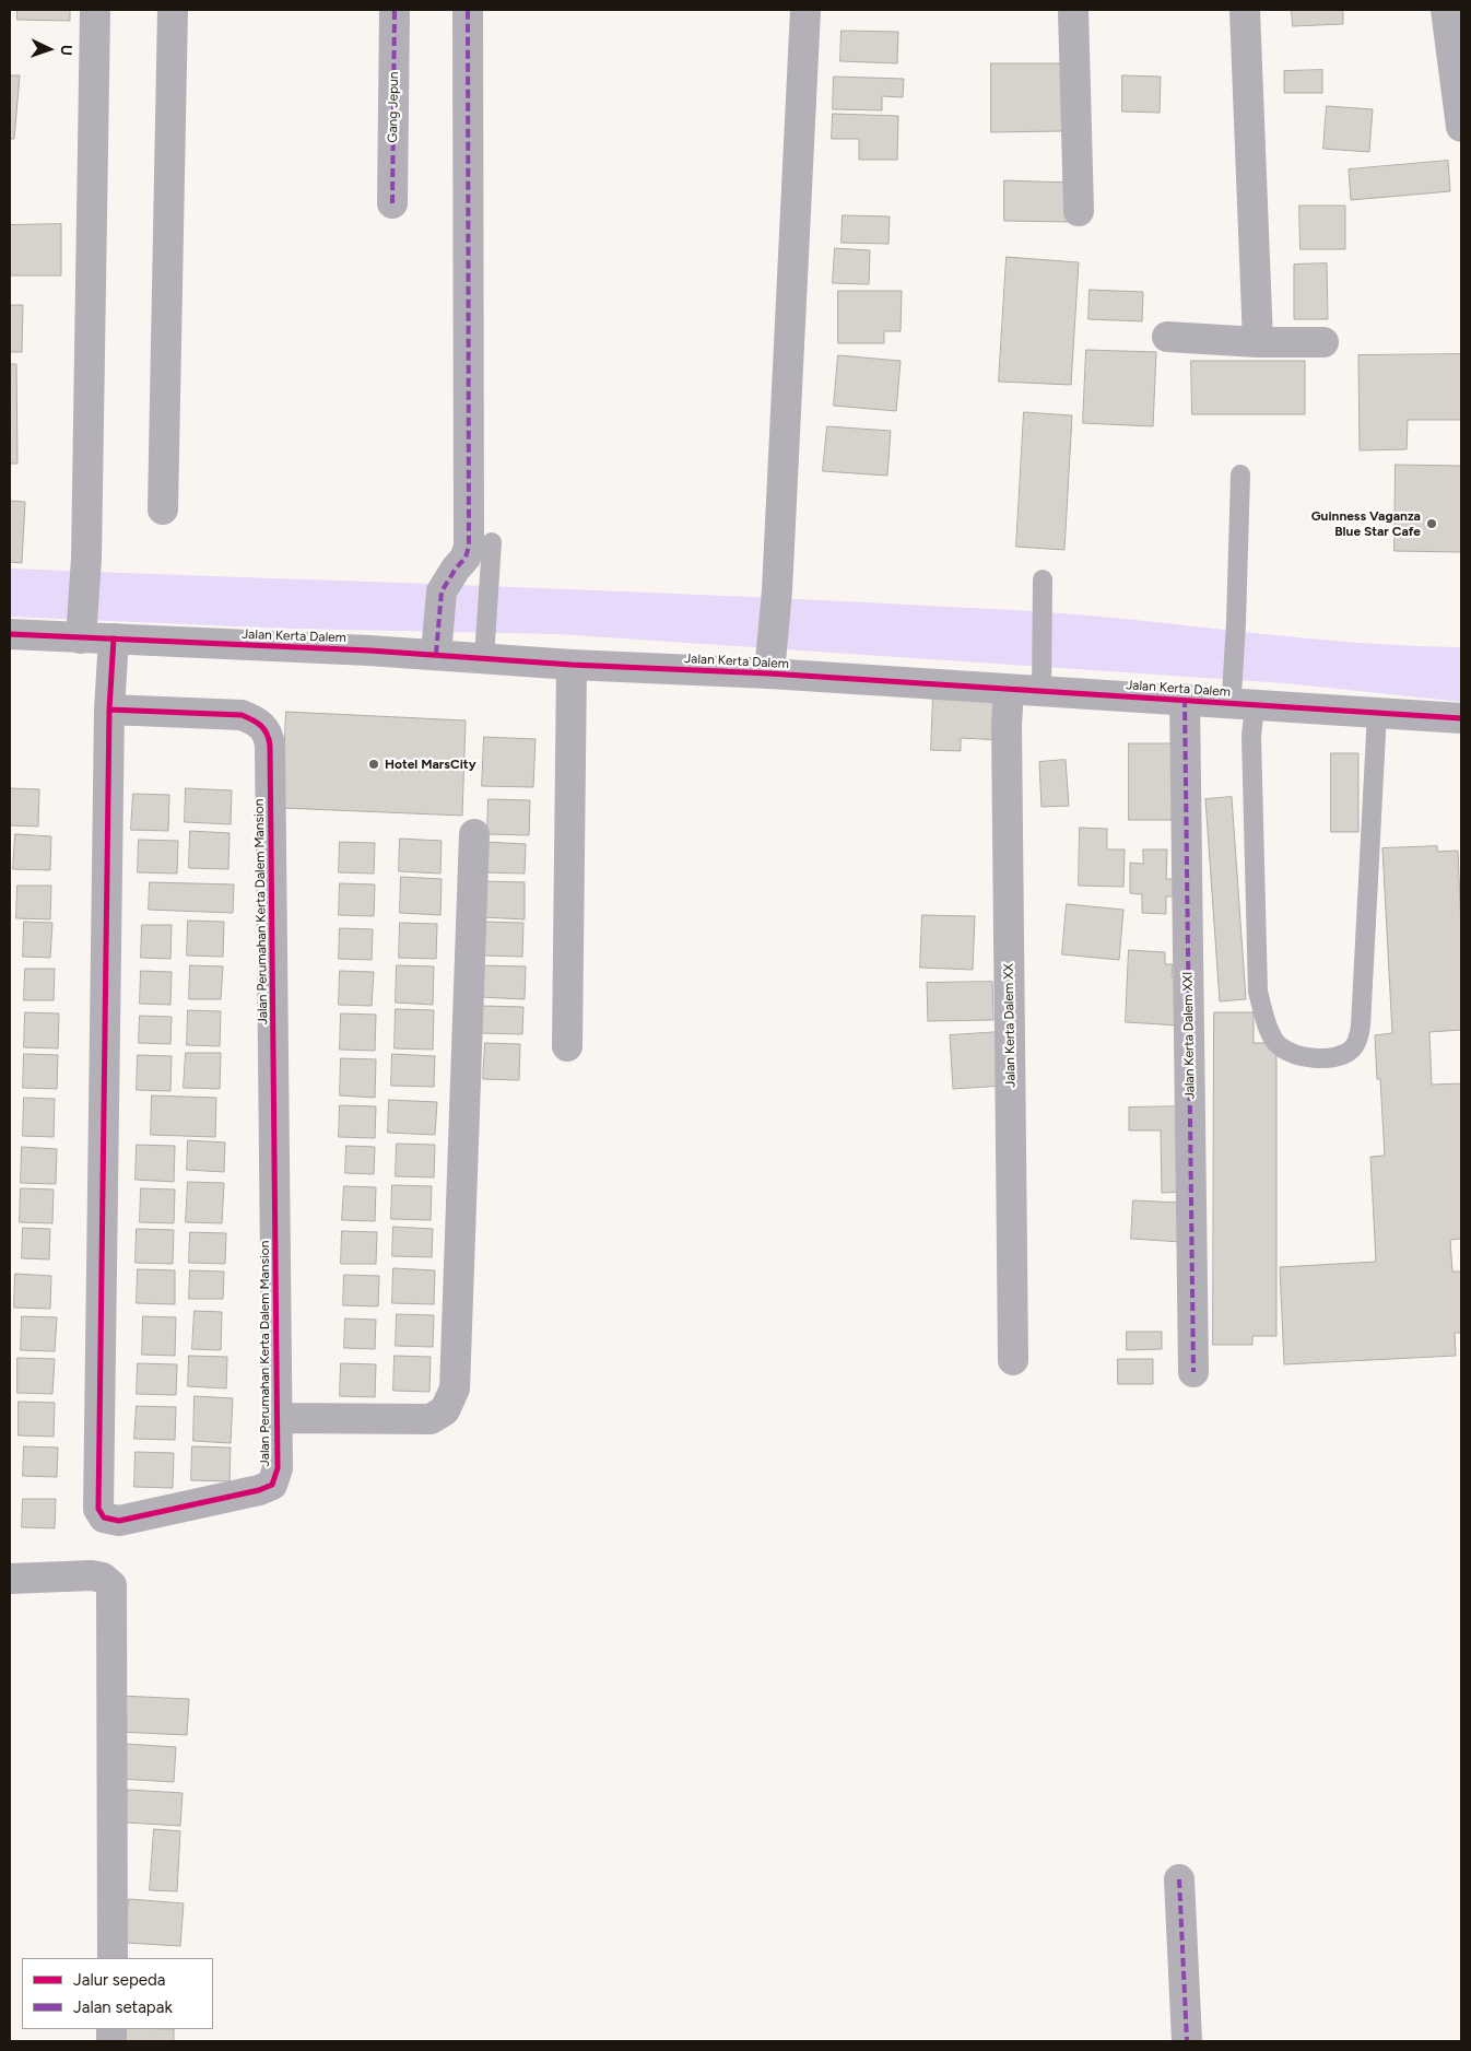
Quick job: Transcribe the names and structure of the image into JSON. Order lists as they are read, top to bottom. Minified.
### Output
{"streets":{"street":["Gang Jepun","Jalan Kerta Dalem","Jalan Perumahan Kerta Dalem Mansion","Jalan Kerta Dalem XX","Jalan Kerta Dalem XXI"]},"crossings":[["Jalan Kerta Dalem","Jalan Perumahan Kerta Dalem Mansion"],["Jalan Kerta Dalem","Jalan Kerta Dalem XX"],["Jalan Kerta Dalem","Jalan Kerta Dalem XXI"]],"places":["Guinness Vaganza Blue Star Cafe","Hotel MarsCity"],"legend":["Jalur sepeda","Jalan setapak"],"north":"right"}
